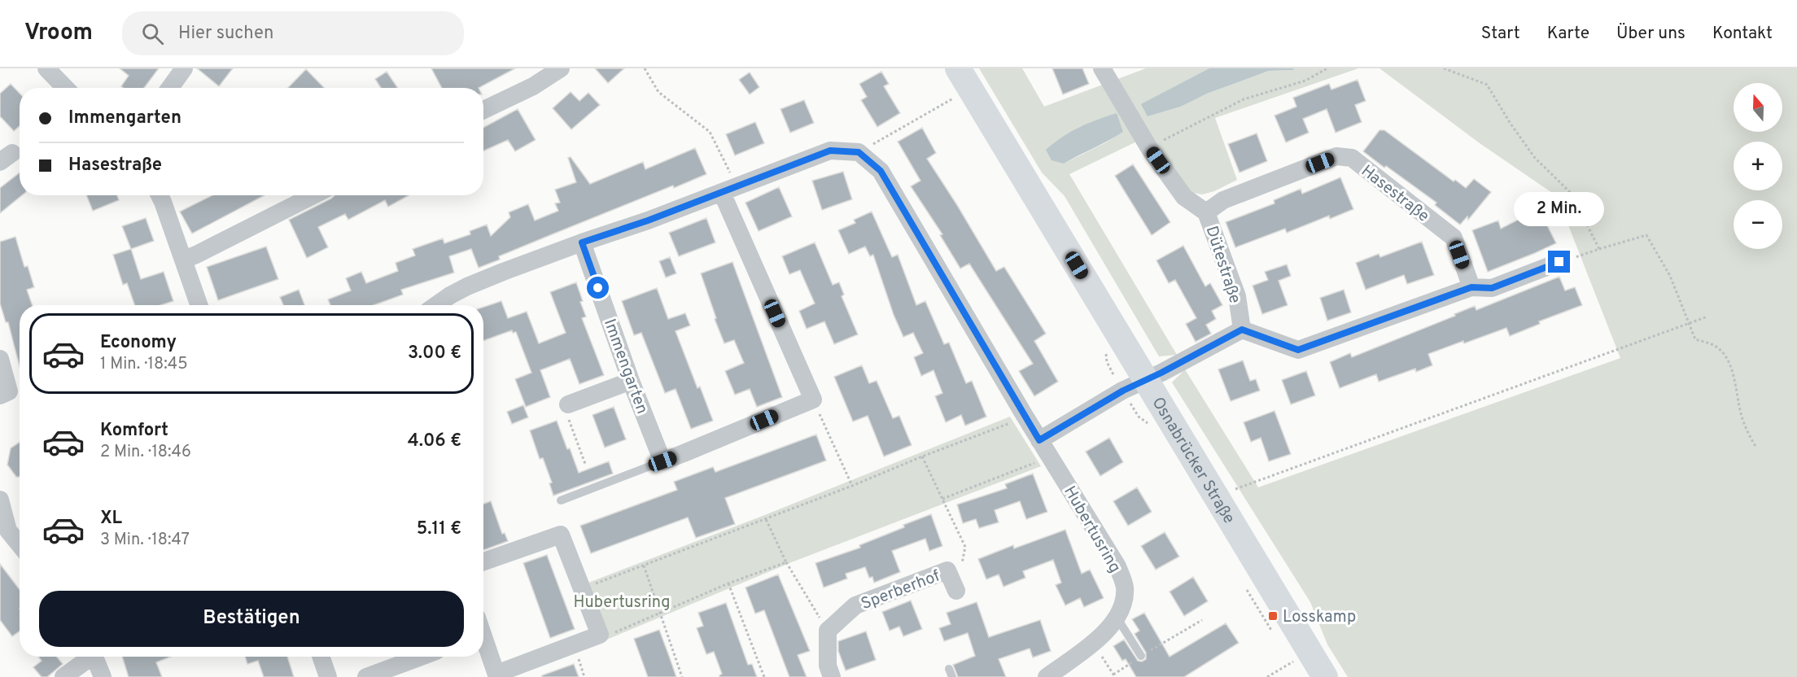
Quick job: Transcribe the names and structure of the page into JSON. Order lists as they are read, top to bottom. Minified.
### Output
{"streets":{"street":["Hasestraße","Dütestraße","Immengarten","Osnabrücker Straße","Hubertusring","Sperberhof"]},"crossings":[["Hasestraße","Dütestraße"]],"parks":["Hubertusring"],"places":{"transit":["Losskamp"]},"north":"top","page":{"header":"Vroom","search":"Hier suchen","nav":["Start","Karte","Über uns","Kontakt"],"map_buttons":["+","−"],"banner":["Immengarten","Hasestraße"],"bubble":"2 Min.","list":[{"name":"Economy","note":"1 Min. · 18:45","value":"3.00 €"},{"name":"Komfort","note":"2 Min. · 18:46","value":"4.06 €"},{"name":"XL","note":"3 Min. · 18:47","value":"5.11 €"}],"buttons":"Bestätigen"}}
